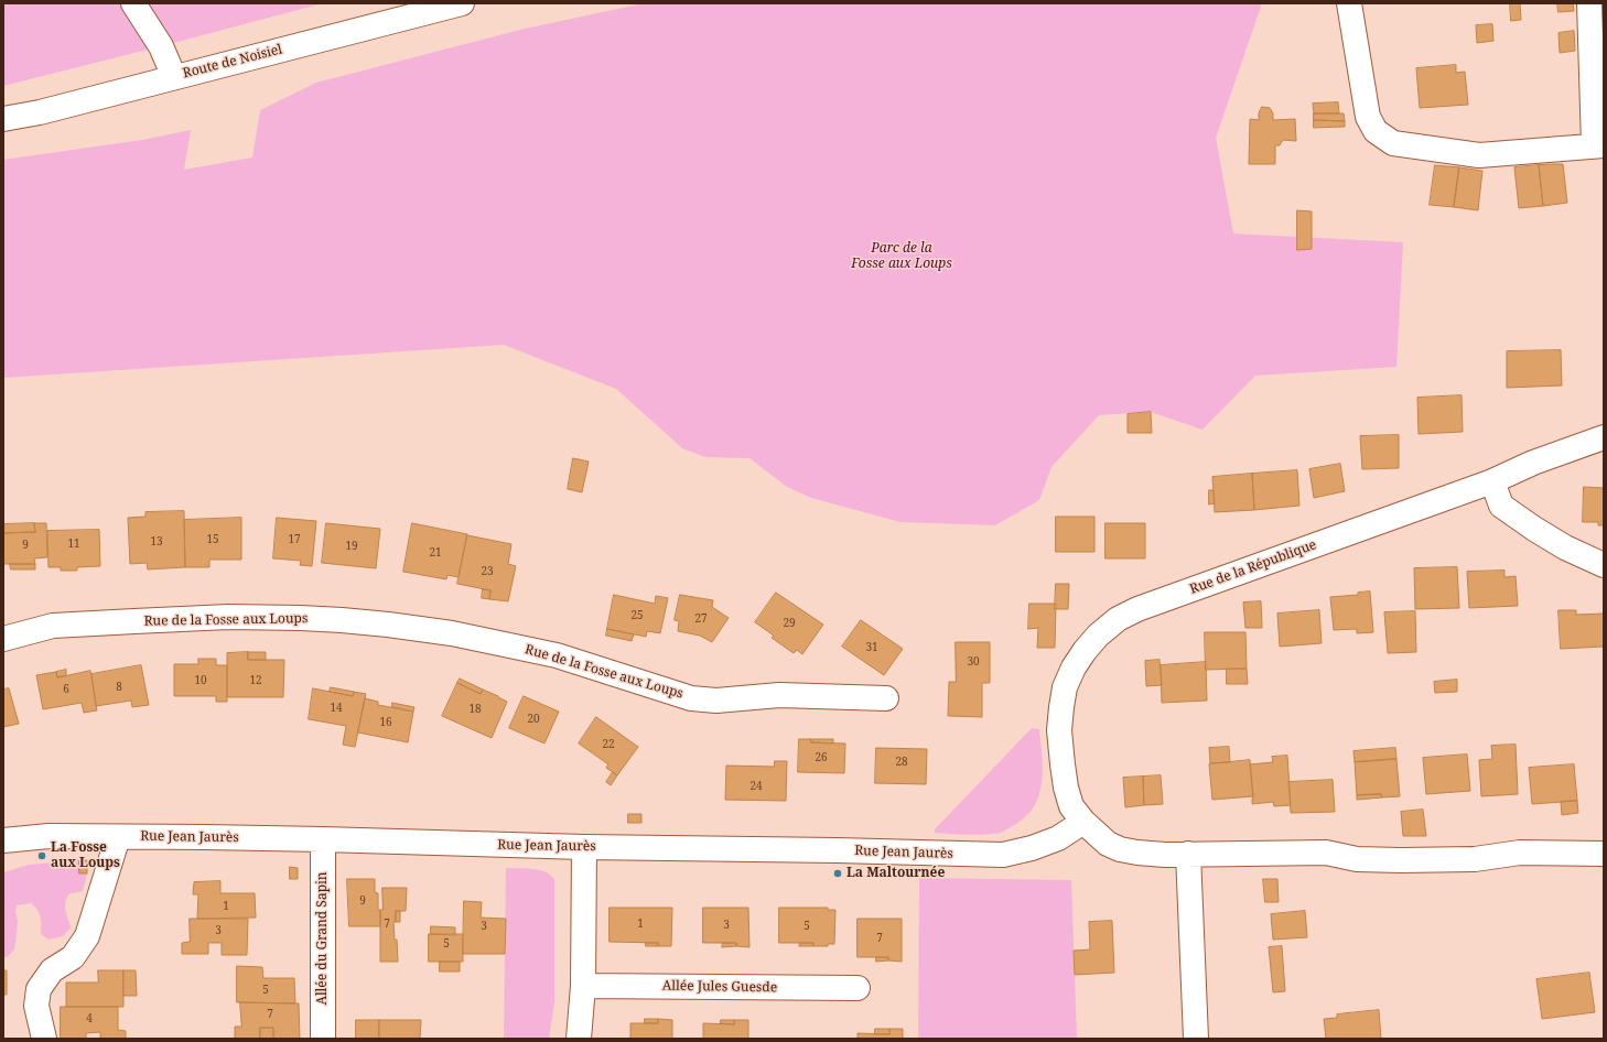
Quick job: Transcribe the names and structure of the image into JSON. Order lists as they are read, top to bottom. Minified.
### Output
{"streets":{"street":["Route de Noisiel","Rue de la République","Rue de la Fosse aux Loups","Rue Jean Jaurès","Allée du Grand Sapin","Allée Jules Guesde"]},"crossings":[["Rue de la République","Rue Jean Jaurès"],["Rue Jean Jaurès","Allée du Grand Sapin"]],"parks":["Parc de la Fosse aux Loups"],"places":["La Fosse aux Loups","La Maltournée"],"house_numbers":["15","17","13","11","9","19","21","23","25","27","29","31","30","10","12","8","6","14","18","20","16","22","26","28","24","9","1","7","1","3","3","5","3","7","5","5","7","4"]}
